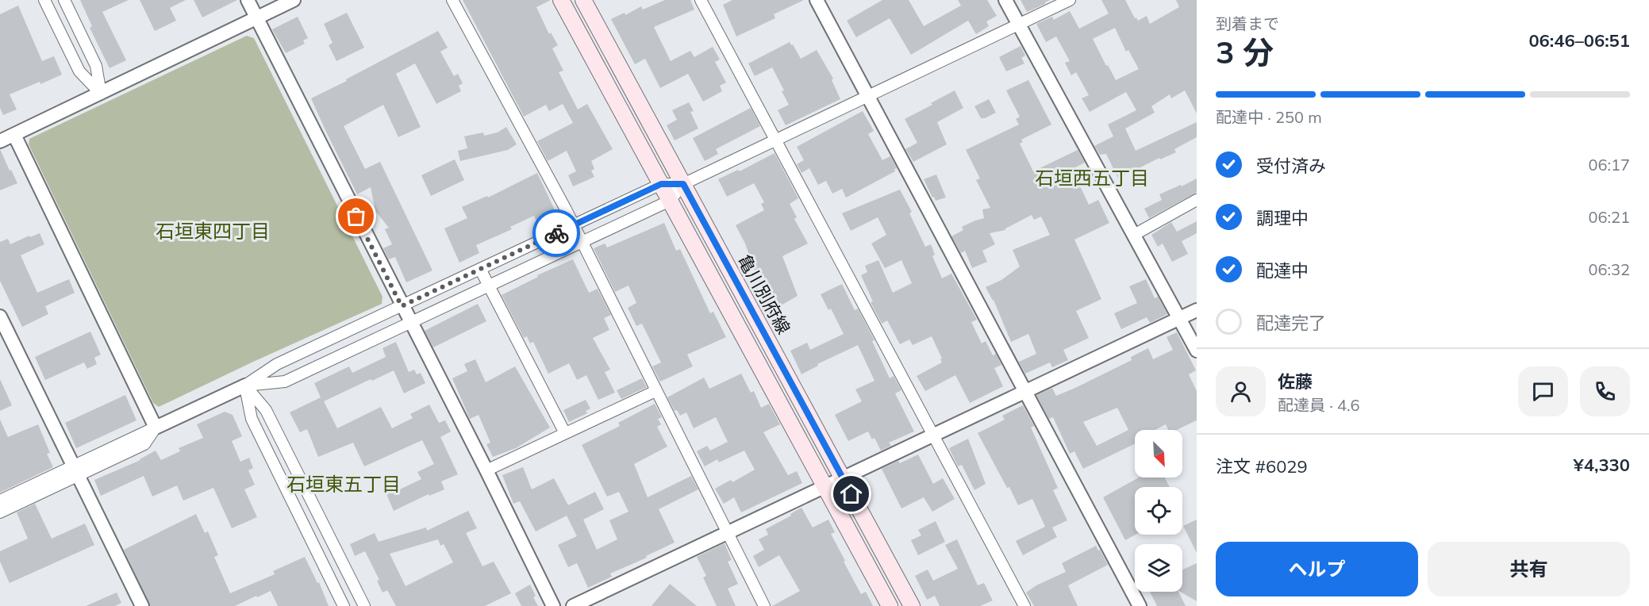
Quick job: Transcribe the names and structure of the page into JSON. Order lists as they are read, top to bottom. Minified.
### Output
{"streets":{"main road":["亀川別府線"]},"districts":["石垣西五丁目","石垣東四丁目","石垣東五丁目"],"north":"bottom right","page":{"heading":["3 分","到着まで","06:46–06:51"],"panel":["佐藤","配達員 · 4.6","注文 #6029","¥4,330"],"bar":"配達中 · 250 m","list":[["受付済み","06:17"],["調理中","06:21"],["配達中","06:32"],"配達完了"],"buttons":["ヘルプ","共有"]}}
